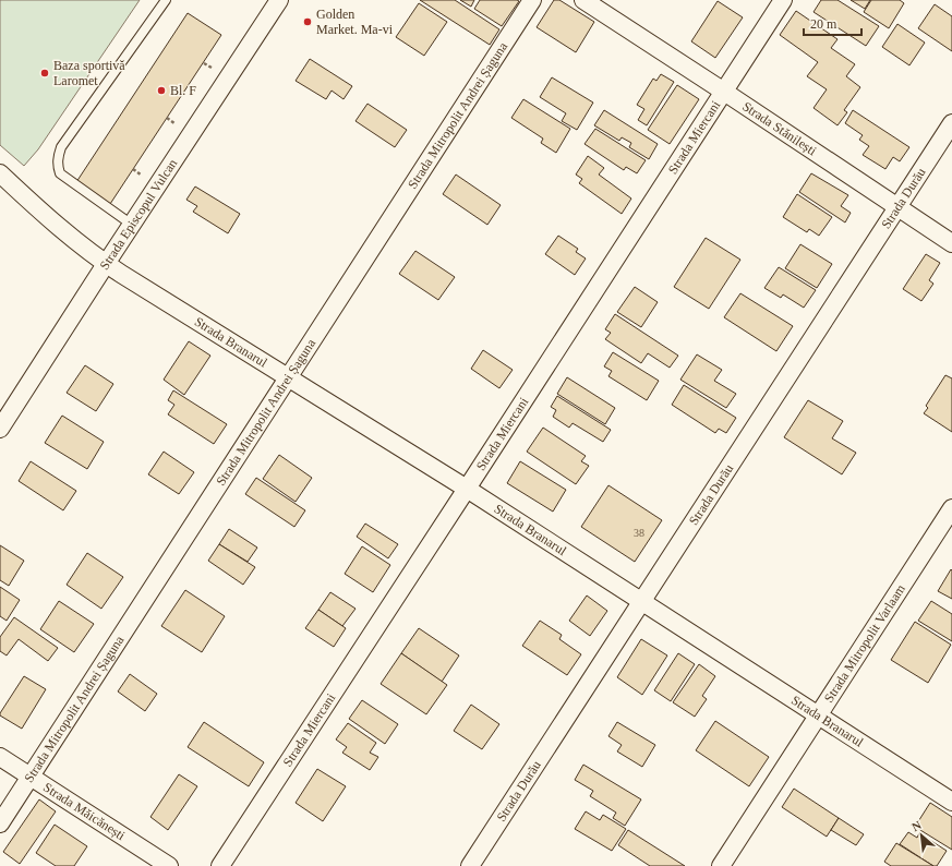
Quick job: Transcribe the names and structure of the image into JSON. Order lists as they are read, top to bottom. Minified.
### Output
{"streets":{"street":["Strada Mitropolit Andrei Șaguna","Strada Stănilești","Strada Miercani","Strada Durău","Strada Episcopul Vulcan","Strada Branarul","Strada Mitropolit Varlaam","Strada Măicănești"]},"crossings":[["Strada Mitropolit Andrei Șaguna","Strada Branarul"],["Strada Mitropolit Andrei Șaguna","Strada Măicănești"],["Strada Stănilești","Strada Miercani"],["Strada Stănilești","Strada Durău"],["Strada Miercani","Strada Branarul"],["Strada Durău","Strada Branarul"],["Strada Episcopul Vulcan","Strada Branarul"],["Strada Branarul","Strada Mitropolit Varlaam"]],"places":["Golden Market. Ma-vi","Baza sportivă Laromet","Bl. F"],"house_numbers":["38"],"scale_bar":"20 m","north":"top left"}
